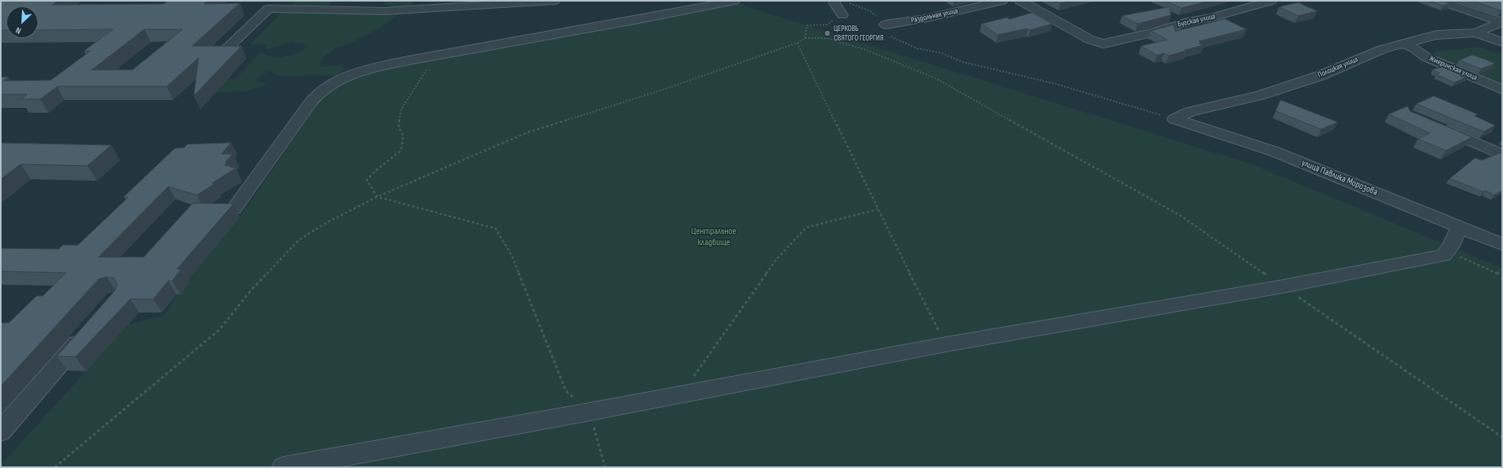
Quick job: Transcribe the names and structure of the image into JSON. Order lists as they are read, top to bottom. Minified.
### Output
{"streets":{"street":["Раздольная улица","Бугская улица","Полоцкая улица","Жмеринская улица","улица Павлика Морозова"]},"crossings":[["Полоцкая улица","Жмеринская улица"],["Полоцкая улица","улица Павлика Морозова"]],"parks":["Центральное кладбище"],"places":["ЦЕРКОВЬ СВЯТОГО ГЕОРГИЯ"],"north":"bottom left"}
